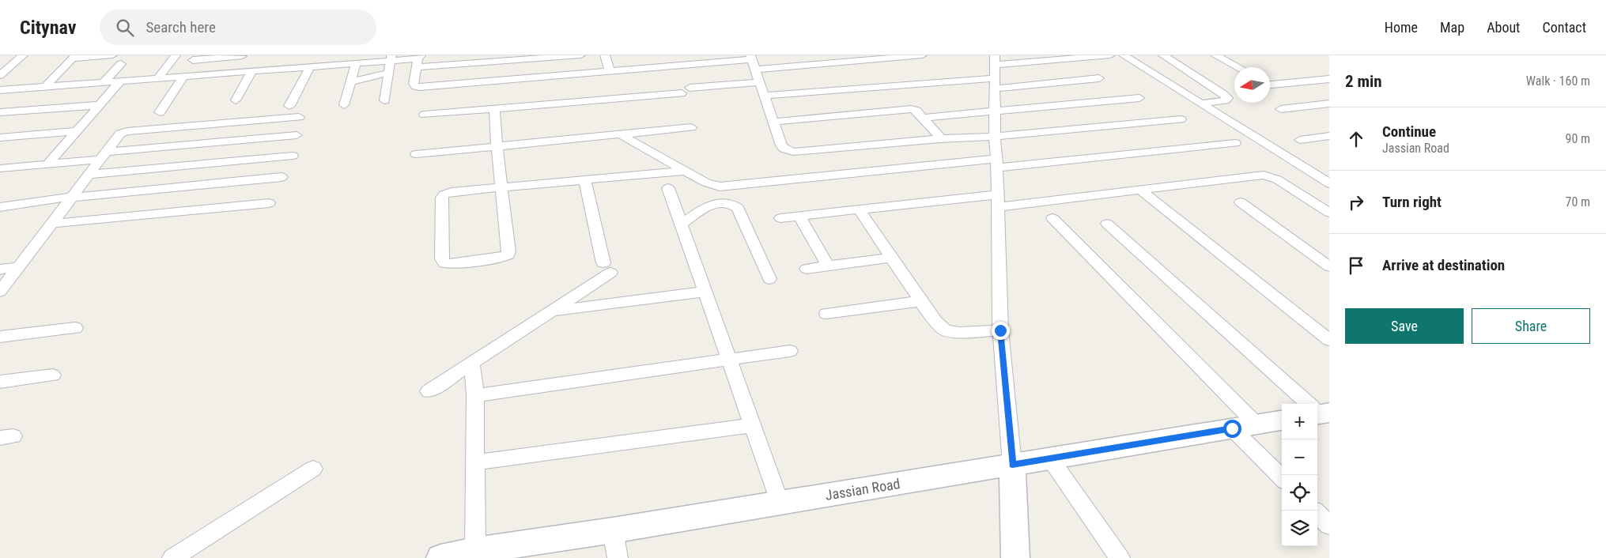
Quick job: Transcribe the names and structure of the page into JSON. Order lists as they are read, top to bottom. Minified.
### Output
{"streets":{"street":["Jassian Road"]},"north":"left","page":{"header":"Citynav","search":"Search here","nav":["Home","Map","About","Contact"],"heading":["2 min","Walk · 160 m"],"list":[["Continue","Jassian Road","90 m"],["Turn right","70 m"],"Arrive at destination"],"buttons":["Save","Share"],"map_buttons":["+","−"]}}
